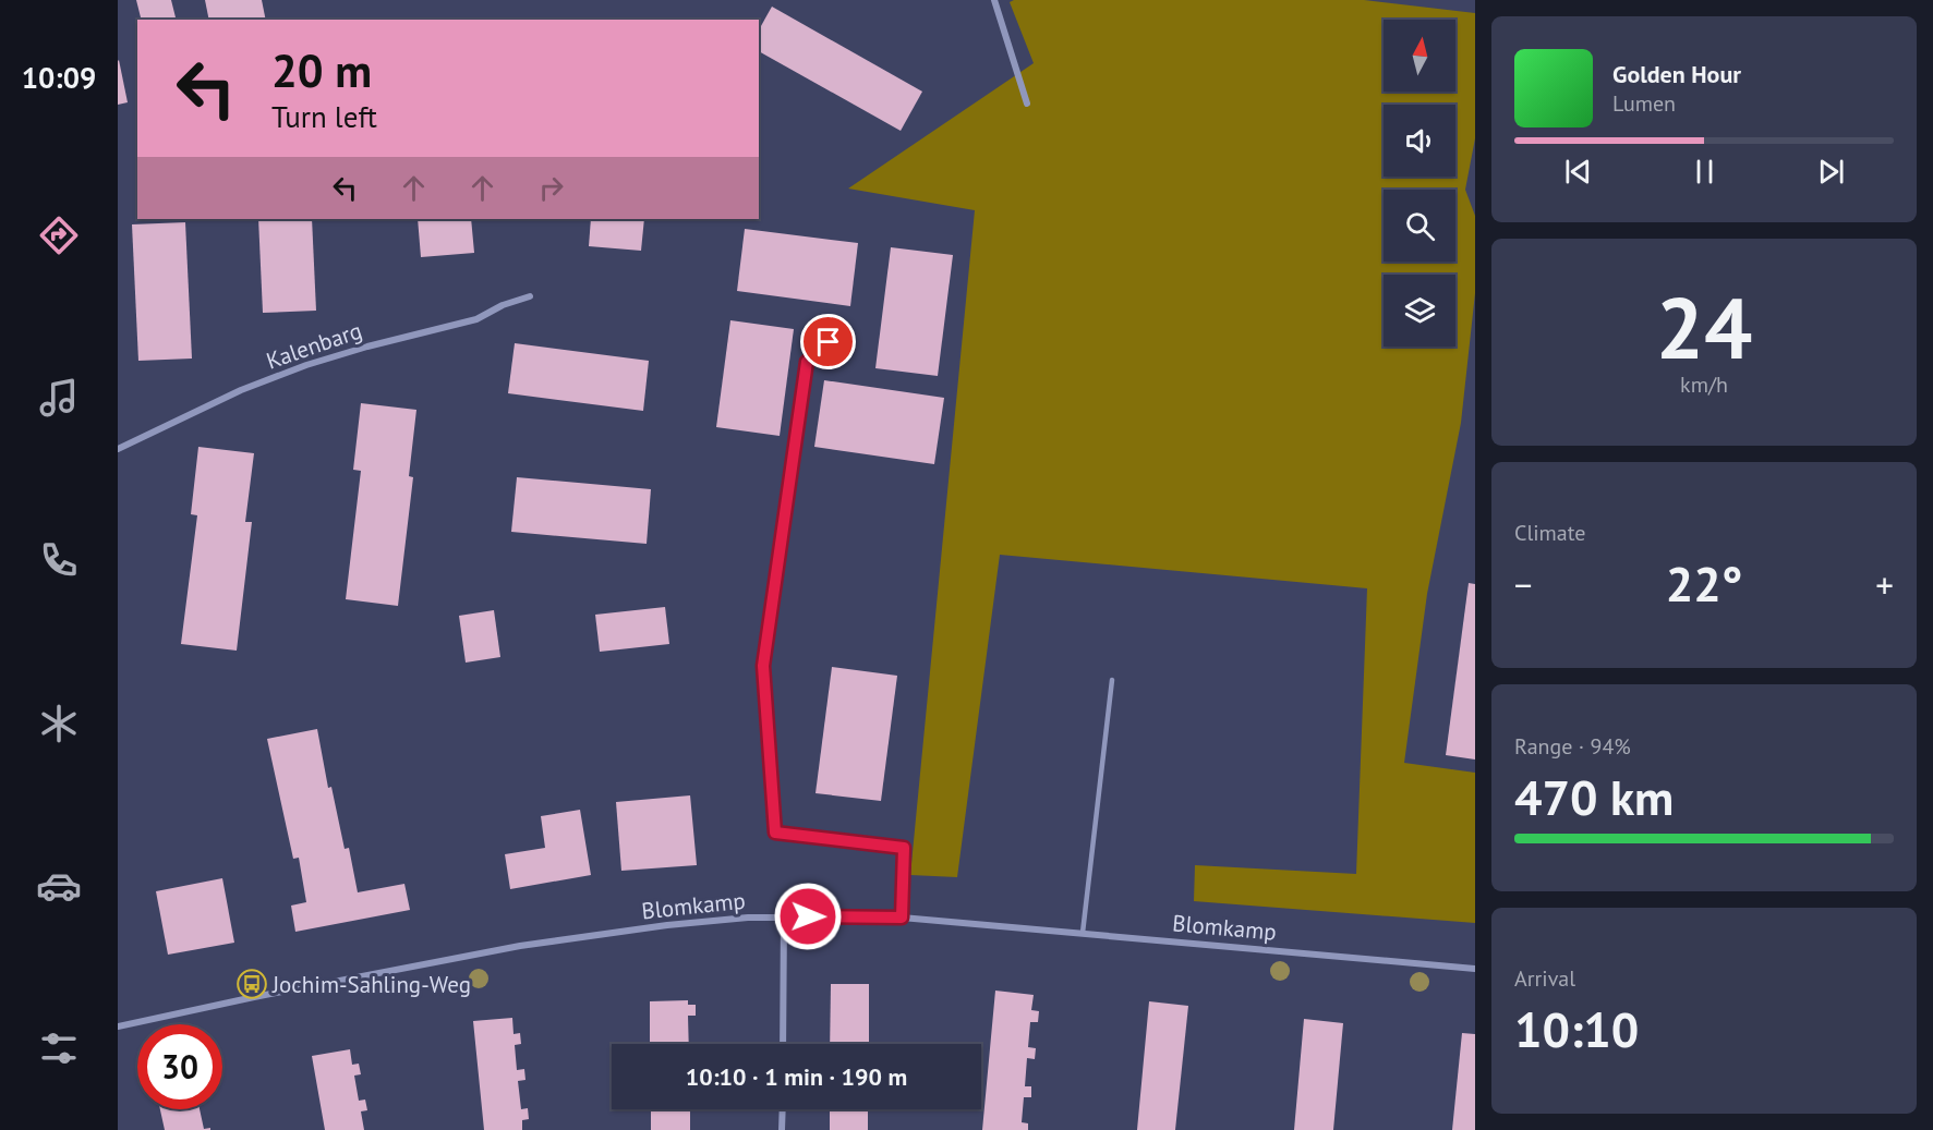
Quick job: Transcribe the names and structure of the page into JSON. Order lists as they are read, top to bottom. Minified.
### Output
{"streets":{"street":["Kalenbarg","Blomkamp"]},"places":{"bus stop":["Jochim-Sahling-Weg"]},"north":"top","page":{"tabs":"10:09","turn":["20 m","Turn left"],"song":["Golden Hour","Lumen"],"tile":[["24","km/h"],"Climate",["Range · 94%","470 km"],["Arrival","10:10"]],"heat":["−","22°","+"],"limit":"30","trip":"10:10 · 1 min · 190 m"}}
